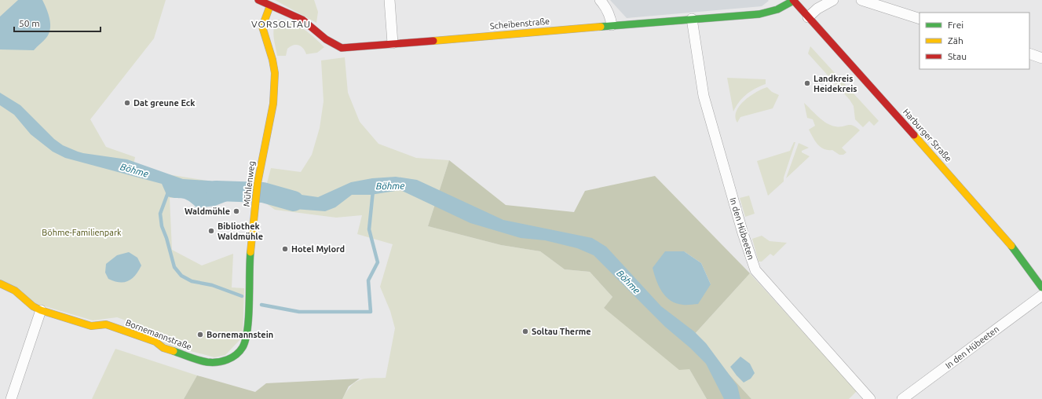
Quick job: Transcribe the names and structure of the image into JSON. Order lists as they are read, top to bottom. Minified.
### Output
{"streets":{"street":["Scheibenstraße","Harburger Straße","Mühlenweg","In den Hübeeten","Bornemannstraße"]},"crossings":[["Scheibenstraße","Harburger Straße"],["Scheibenstraße","Mühlenweg"],["Scheibenstraße","In den Hübeeten"],["Mühlenweg","Bornemannstraße"]],"districts":["VORSOLTAU"],"water":["Böhme"],"parks":["Böhme-Familienpark"],"places":["Landkreis Heidekreis","Dat greune Eck","Waldmühle","Bibliothek Waldmühle","Hotel Mylord","Soltau Therme","Bornemannstein"],"legend":["Frei","Zäh","Stau"],"scale_bar":"50 m"}
